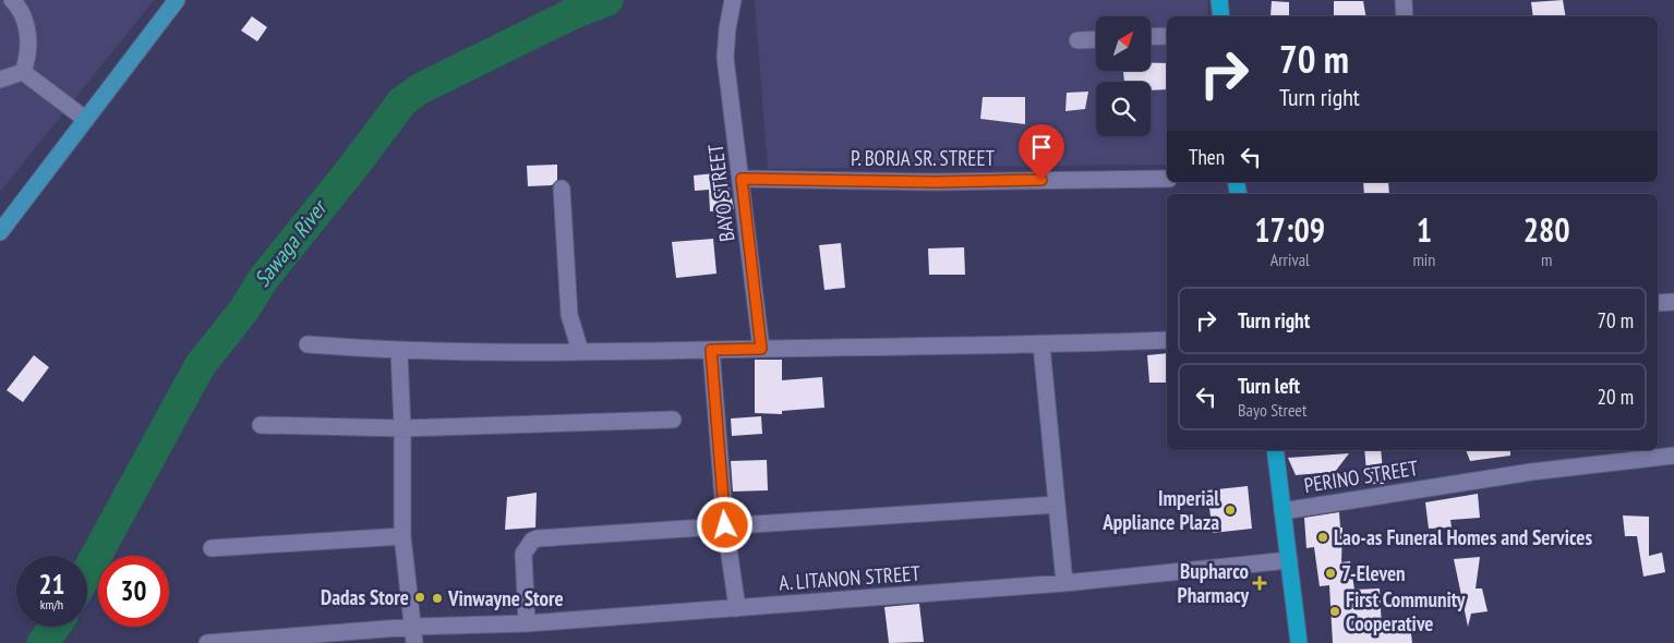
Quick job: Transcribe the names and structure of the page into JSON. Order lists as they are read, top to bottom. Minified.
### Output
{"streets":{"street":["P. BORJA SR. STREET","BAYO STREET","PERINO STREET","A. LITANON STREET"]},"crossings":[["P. BORJA SR. STREET","BAYO STREET"]],"water":["Sawaga River"],"places":{"other":["Imperial Appliance Plaza","Lao-as Funeral Homes and Services","7-Eleven","Dadas Store","Vinwayne Store","First Community Cooperative"],"health":["Bupharco Pharmacy"]},"north":"top right","page":{"turn":["70 m","Turn right"],"then":"Then","eta":["17:09","Arrival","1","min","280","m"],"list":[{"name":"Turn right","value":"70 m"},{"name":"Turn left","note":"Bayo Street","value":"20 m"}],"speed":"21 km/h","limit":"30"}}
